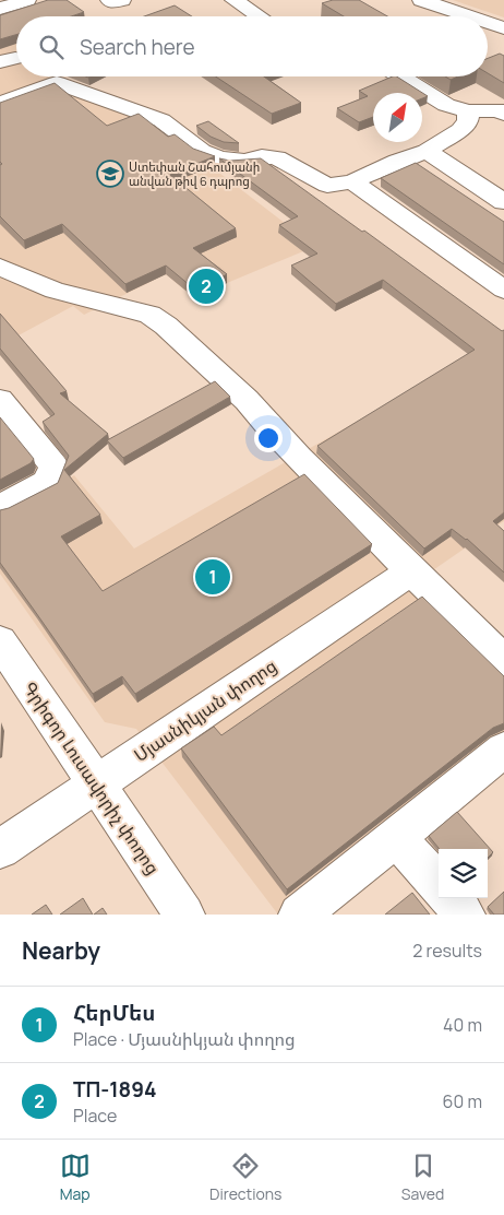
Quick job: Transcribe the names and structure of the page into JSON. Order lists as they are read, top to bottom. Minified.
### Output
{"streets":{"street":["Մյասնիկյան փողոց","Գրիգոր Լուսավորիչ փողոց"]},"crossings":[["Մյասնիկյան փողոց","Գրիգոր Լուսավորիչ փողոց"]],"places":{"school or university":["Ստեփան Շահումյանի անվան թիվ 6 դպրոց"]},"north":"top right","page":{"search":"Search here","pins":["2","1"],"heading":["Nearby","2 results"],"list":[{"mark":"1","name":"ՀերՄես","note":"Place · Մյասնիկյան փողոց","value":"40 m"},{"mark":"2","name":"ТП-1894","note":"Place","value":"60 m"}],"nav":["Map","Directions","Saved"]}}
